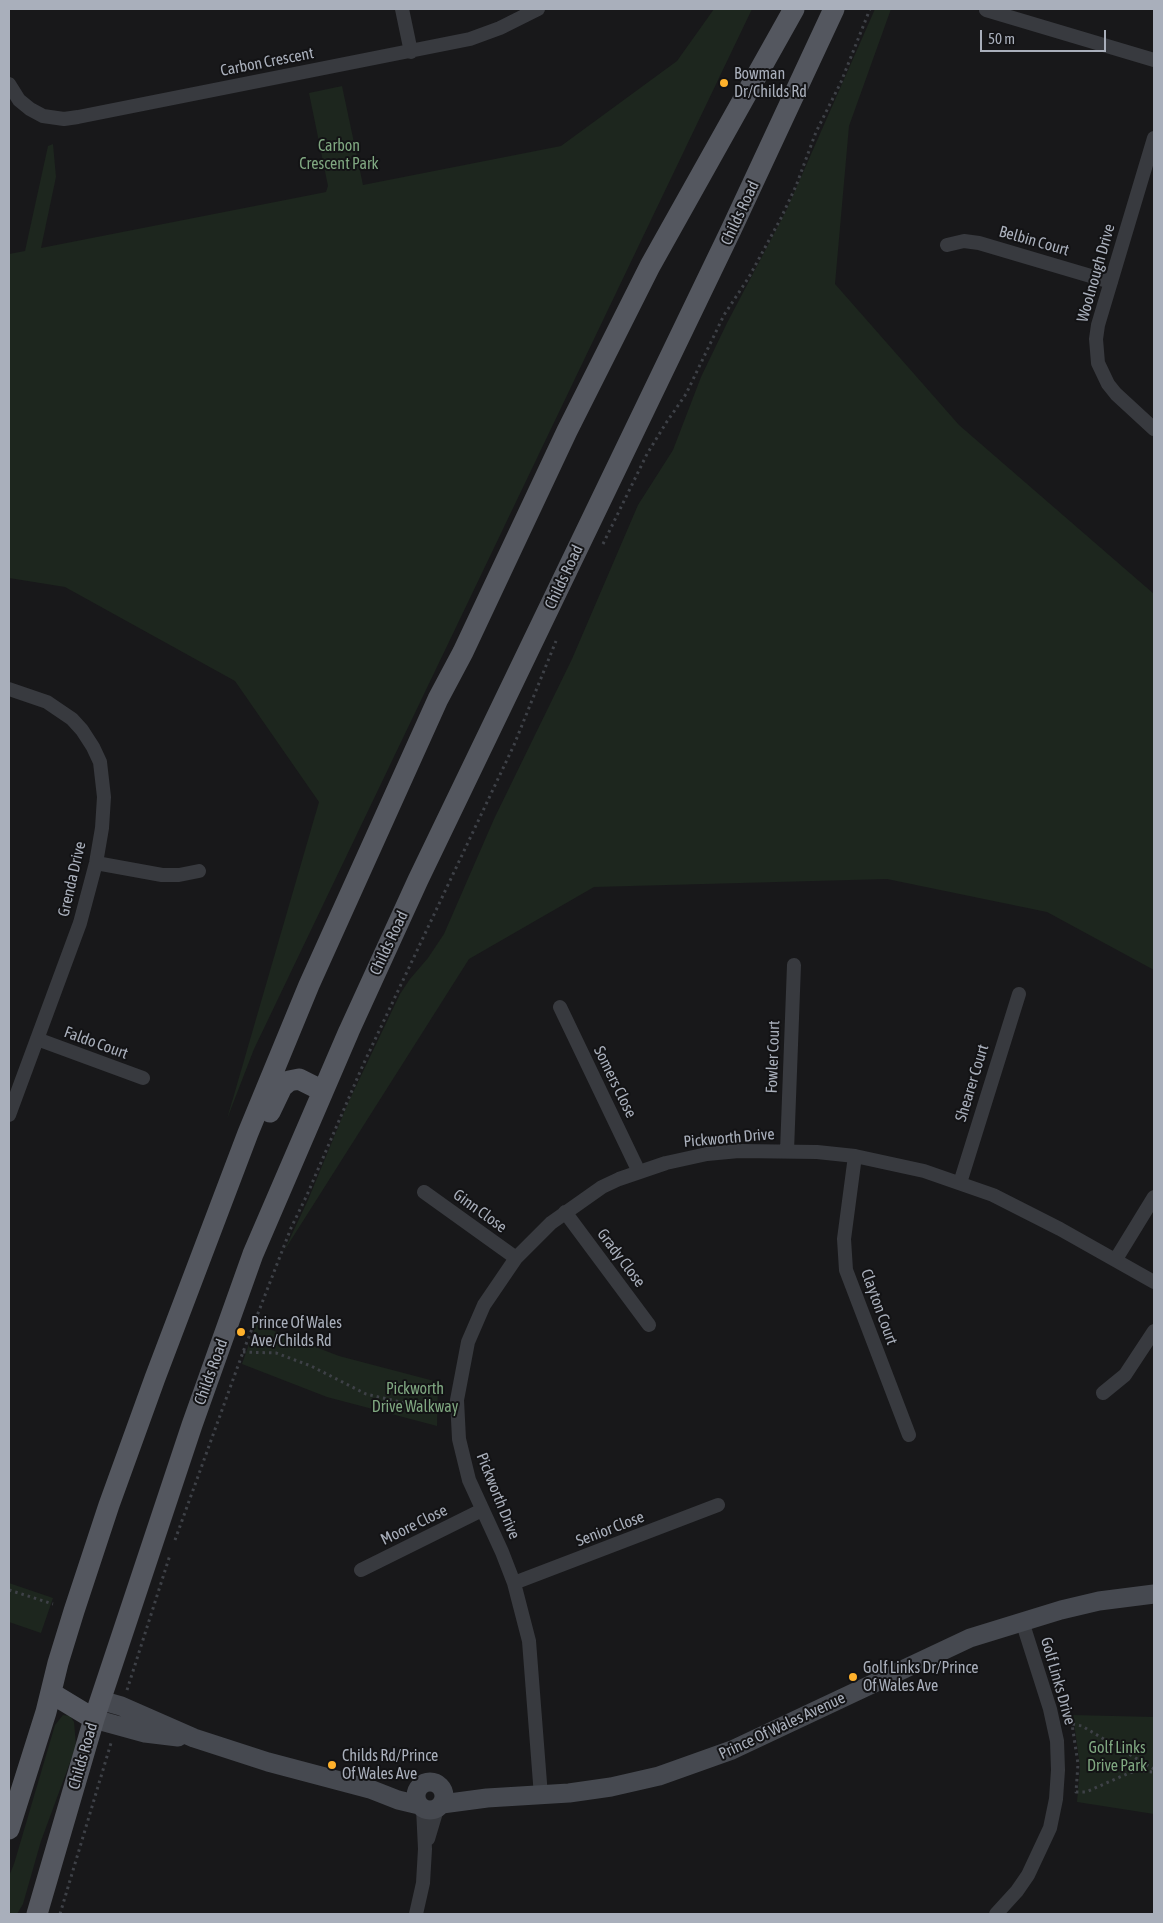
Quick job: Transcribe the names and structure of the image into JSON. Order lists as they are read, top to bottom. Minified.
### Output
{"streets":{"main road":["Childs Road","Prince Of Wales Avenue"],"street":["Carbon Crescent","Belbin Court","Woolnough Drive","Grenda Drive","Faldo Court","Fowler Court","Somers Close","Shearer Court","Pickworth Drive","Ginn Close","Grady Close","Clayton Court","Moore Close","Senior Close","Golf Links Drive"]},"crossings":[["Childs Road","Prince Of Wales Avenue"],["Belbin Court","Woolnough Drive"],["Grenda Drive","Faldo Court"],["Fowler Court","Pickworth Drive"],["Somers Close","Pickworth Drive"],["Shearer Court","Pickworth Drive"],["Pickworth Drive","Ginn Close"],["Pickworth Drive","Grady Close"],["Pickworth Drive","Clayton Court"],["Pickworth Drive","Moore Close"],["Pickworth Drive","Senior Close"],["Pickworth Drive","Prince Of Wales Avenue"],["Golf Links Drive","Prince Of Wales Avenue"]],"parks":["Carbon Crescent Park","Pickworth Drive Walkway","Golf Links Drive Park"],"places":["Bowman Dr/Childs Rd","Prince Of Wales Ave/Childs Rd","Golf Links Dr/Prince Of Wales Ave","Childs Rd/Prince Of Wales Ave"],"scale_bar":"50 m"}
